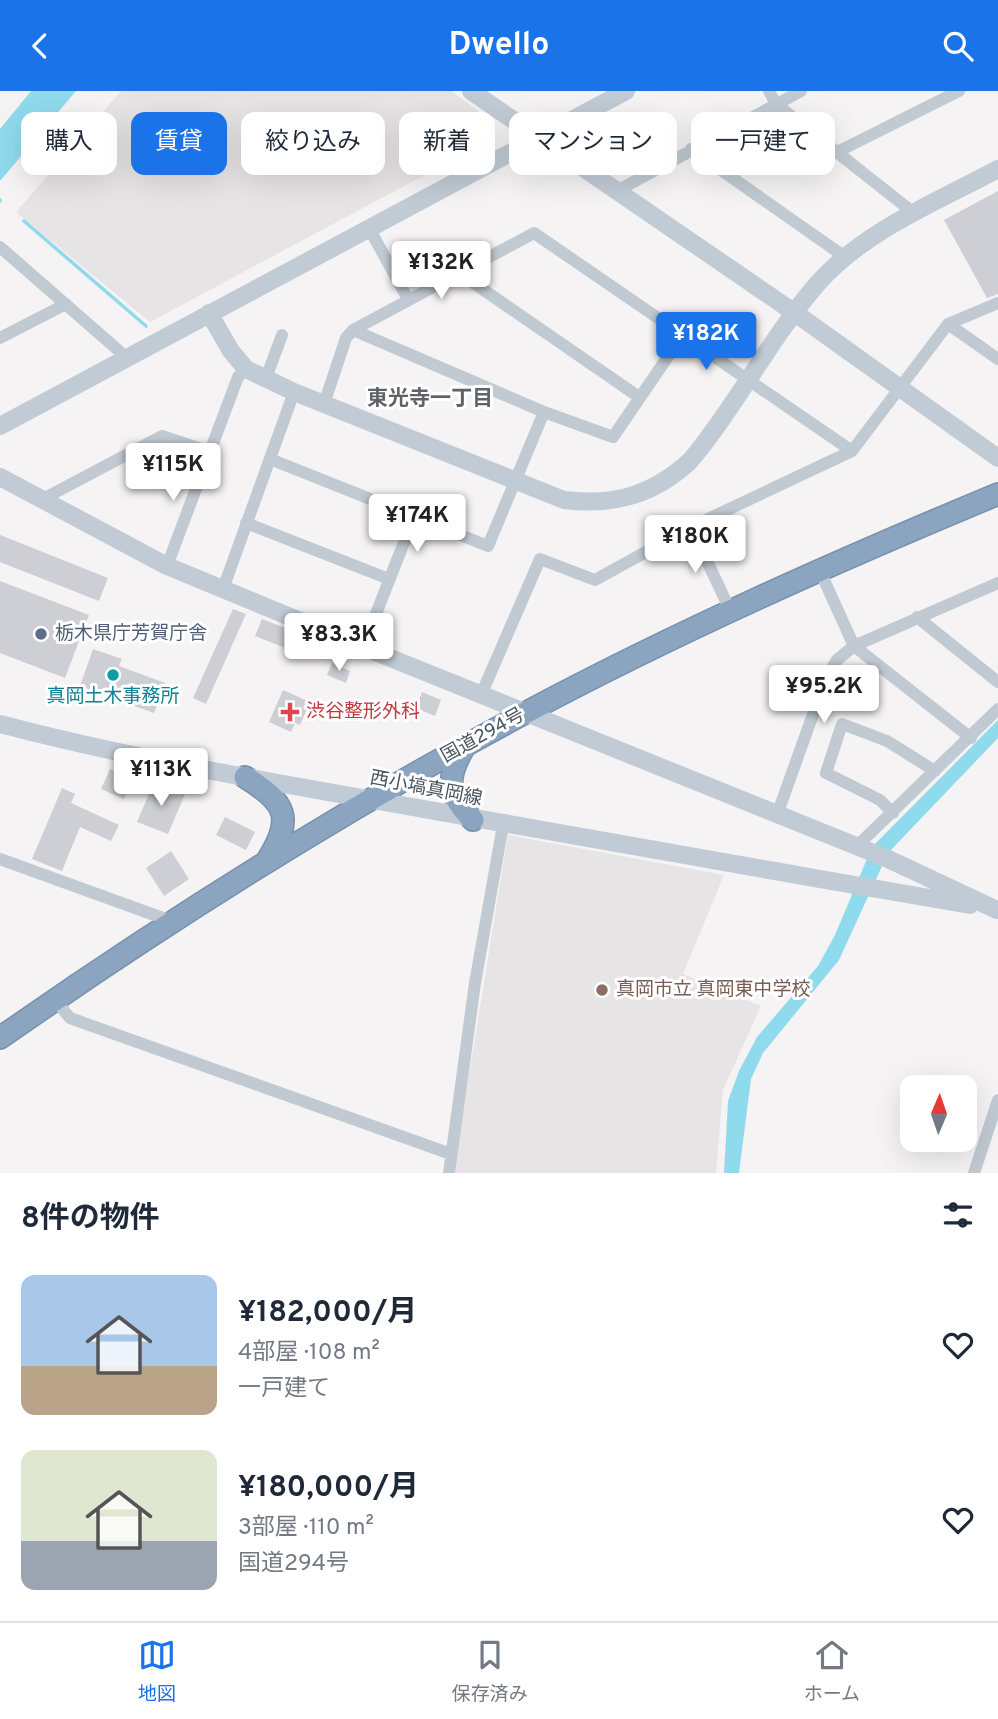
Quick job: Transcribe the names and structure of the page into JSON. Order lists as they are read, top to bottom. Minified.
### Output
{"streets":{"highway":["国道294号"],"street":["西小塙真岡線"]},"crossings":[["国道294号","西小塙真岡線"]],"districts":["東光寺一丁目"],"places":{"other":["栃木県庁芳賀庁舎","真岡土木事務所","真岡市立 真岡東中学校"],"health":["渋谷整形外科"]},"north":"top","page":{"header":"Dwello","chip":["購入","賃貸","絞り込み","新着","マンション","一戸建て"],"price":["¥132K","¥182K","¥115K","¥174K","¥180K","¥83.3K","¥95.2K","¥113K"],"heading":"8件の物件","list":[{"name":"¥182,000/月","note":"4部屋 · 108 m² · 一戸建て"},{"name":"¥180,000/月","note":"3部屋 · 110 m² · 国道294号"}],"tabs":["地図","保存済み","ホーム"]}}
